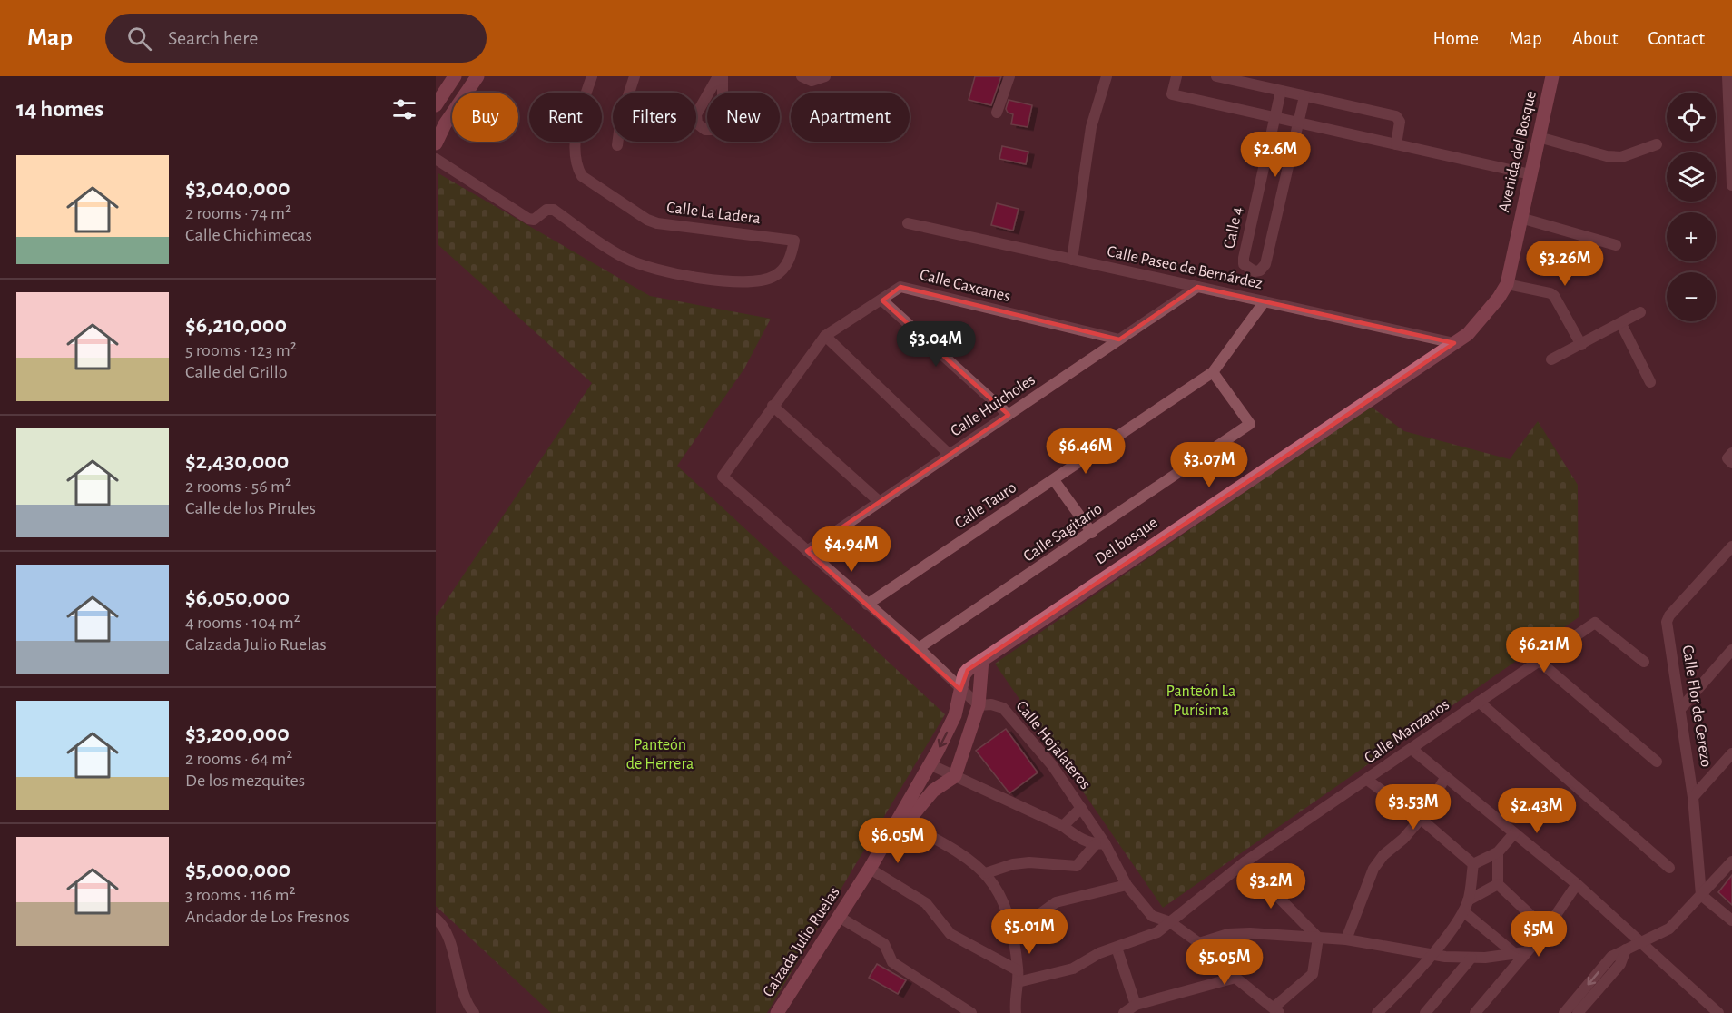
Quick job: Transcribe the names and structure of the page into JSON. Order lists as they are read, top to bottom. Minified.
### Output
{"streets":{"main road":["Avenida del Bosque","Del bosque","Calzada Julio Ruelas"],"street":["Calle La Ladera","Calle 4","Calle Paseo de Bernárdez","Calle Caxcanes","Calle Huicholes","Calle Tauro","Calle Sagitario","Calle Flor de Cerezo","Calle Manzanos","Calle Hojalateros"]},"crossings":[["Avenida del Bosque","Calle Paseo de Bernárdez"],["Avenida del Bosque","Del bosque"],["Calle Paseo de Bernárdez","Calle Huicholes"],["Calle Paseo de Bernárdez","Calle Tauro"],["Calle Paseo de Bernárdez","Del bosque"],["Calle Caxcanes","Calle Huicholes"],["Calle Caxcanes","Calle Hojalateros"],["Calle Huicholes","Calle Hojalateros"],["Calle Tauro","Calle Sagitario"],["Calle Tauro","Calle Hojalateros"],["Calle Sagitario","Calle Hojalateros"],["Del bosque","Calle Hojalateros"],["Del bosque","Calzada Julio Ruelas"],["Calle Manzanos","Calle Hojalateros"],["Calle Hojalateros","Calzada Julio Ruelas"]],"parks":["Panteón La Purísima","Panteón de Herrera"],"page":{"header":"Map","search":"Search here","nav":["Home","Map","About","Contact"],"heading":"14 homes","map_buttons":["+","−"],"chip":["Buy","Rent","Filters","New","Apartment"],"price":["$2.6M","$3.26M","$3.04M","$6.46M","$3.07M","$4.94M","$6.21M","$3.53M","$2.43M","$6.05M","$3.2M","$5.01M","$5M","$5.05M"],"list":[{"name":"$3,040,000","note":"2 rooms · 74 m² · Calle Chichimecas"},{"name":"$6,210,000","note":"5 rooms · 123 m² · Calle del Grillo"},{"name":"$2,430,000","note":"2 rooms · 56 m² · Calle de los Pirules"},{"name":"$6,050,000","note":"4 rooms · 104 m² · Calzada Julio Ruelas"},{"name":"$3,200,000","note":"2 rooms · 64 m² · De los mezquites"},{"name":"$5,000,000","note":"3 rooms · 116 m² · Andador de Los Fresnos"}]}}
